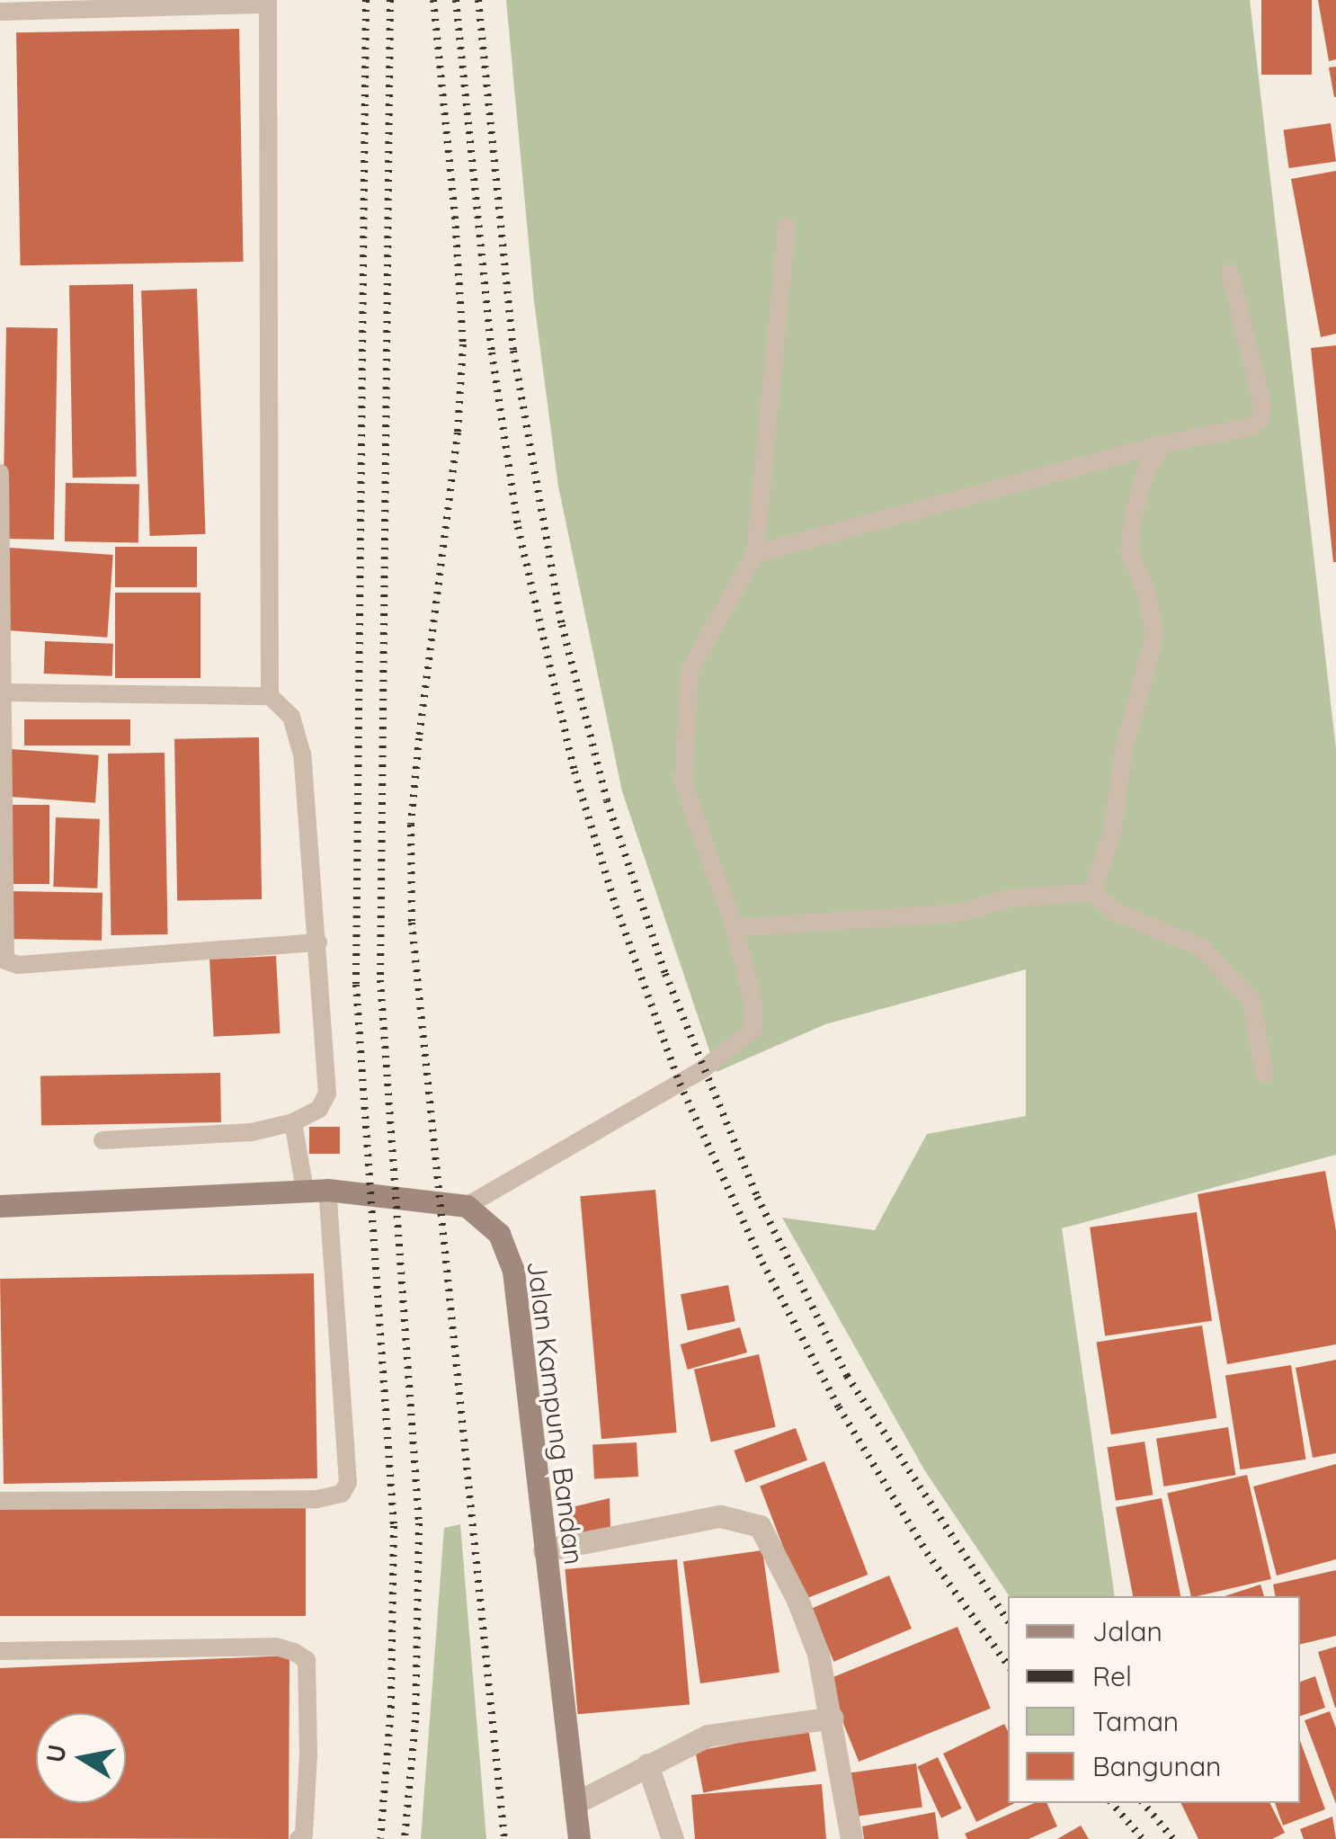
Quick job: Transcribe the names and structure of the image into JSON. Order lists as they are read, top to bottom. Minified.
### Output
{"streets":{"street":["Jalan Kampung Bandan"]},"legend":["Jalan","Rel","Taman","Bangunan"],"north":"left"}
